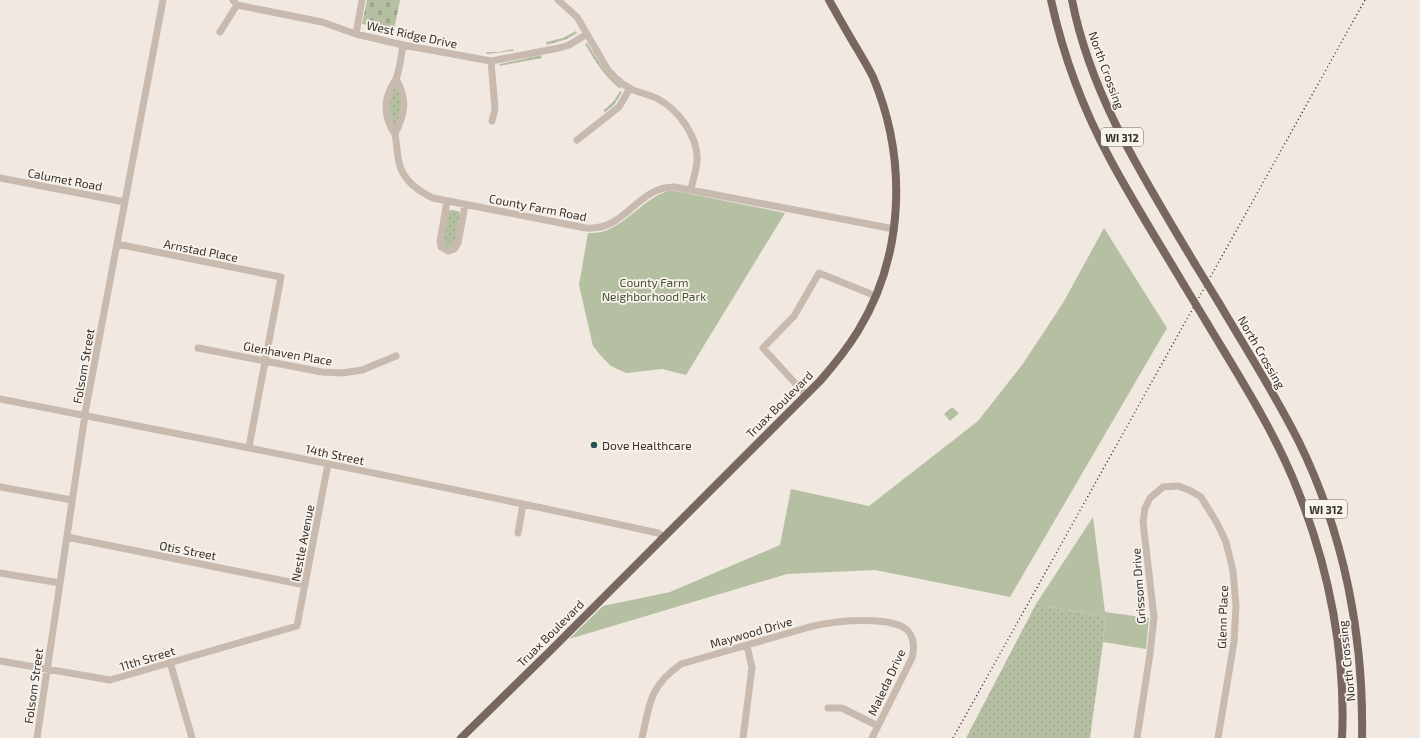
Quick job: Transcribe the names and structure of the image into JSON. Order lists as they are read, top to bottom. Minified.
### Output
{"streets":{"main road":["North Crossing","WI 312","Truax Boulevard"],"street":["West Ridge Drive","Calumet Road","County Farm Road","Arnstad Place","Glenhaven Place","Folsom Street","14th Street","Nestle Avenue","Otis Street","Grissom Drive","Glenn Place","Maywood Drive","11th Street","Maleda Drive"]},"crossings":[["West Ridge Drive","County Farm Road"],["Calumet Road","Folsom Street"],["County Farm Road","Truax Boulevard"],["Arnstad Place","Glenhaven Place"],["Arnstad Place","Folsom Street"],["Folsom Street","14th Street"],["Folsom Street","Otis Street"],["Folsom Street","11th Street"],["Truax Boulevard","14th Street"],["14th Street","Nestle Avenue"],["Nestle Avenue","Otis Street"],["Nestle Avenue","11th Street"],["Grissom Drive","Glenn Place"],["Maywood Drive","Maleda Drive"]],"parks":["County Farm Neighborhood Park"],"places":["Dove Healthcare"]}
